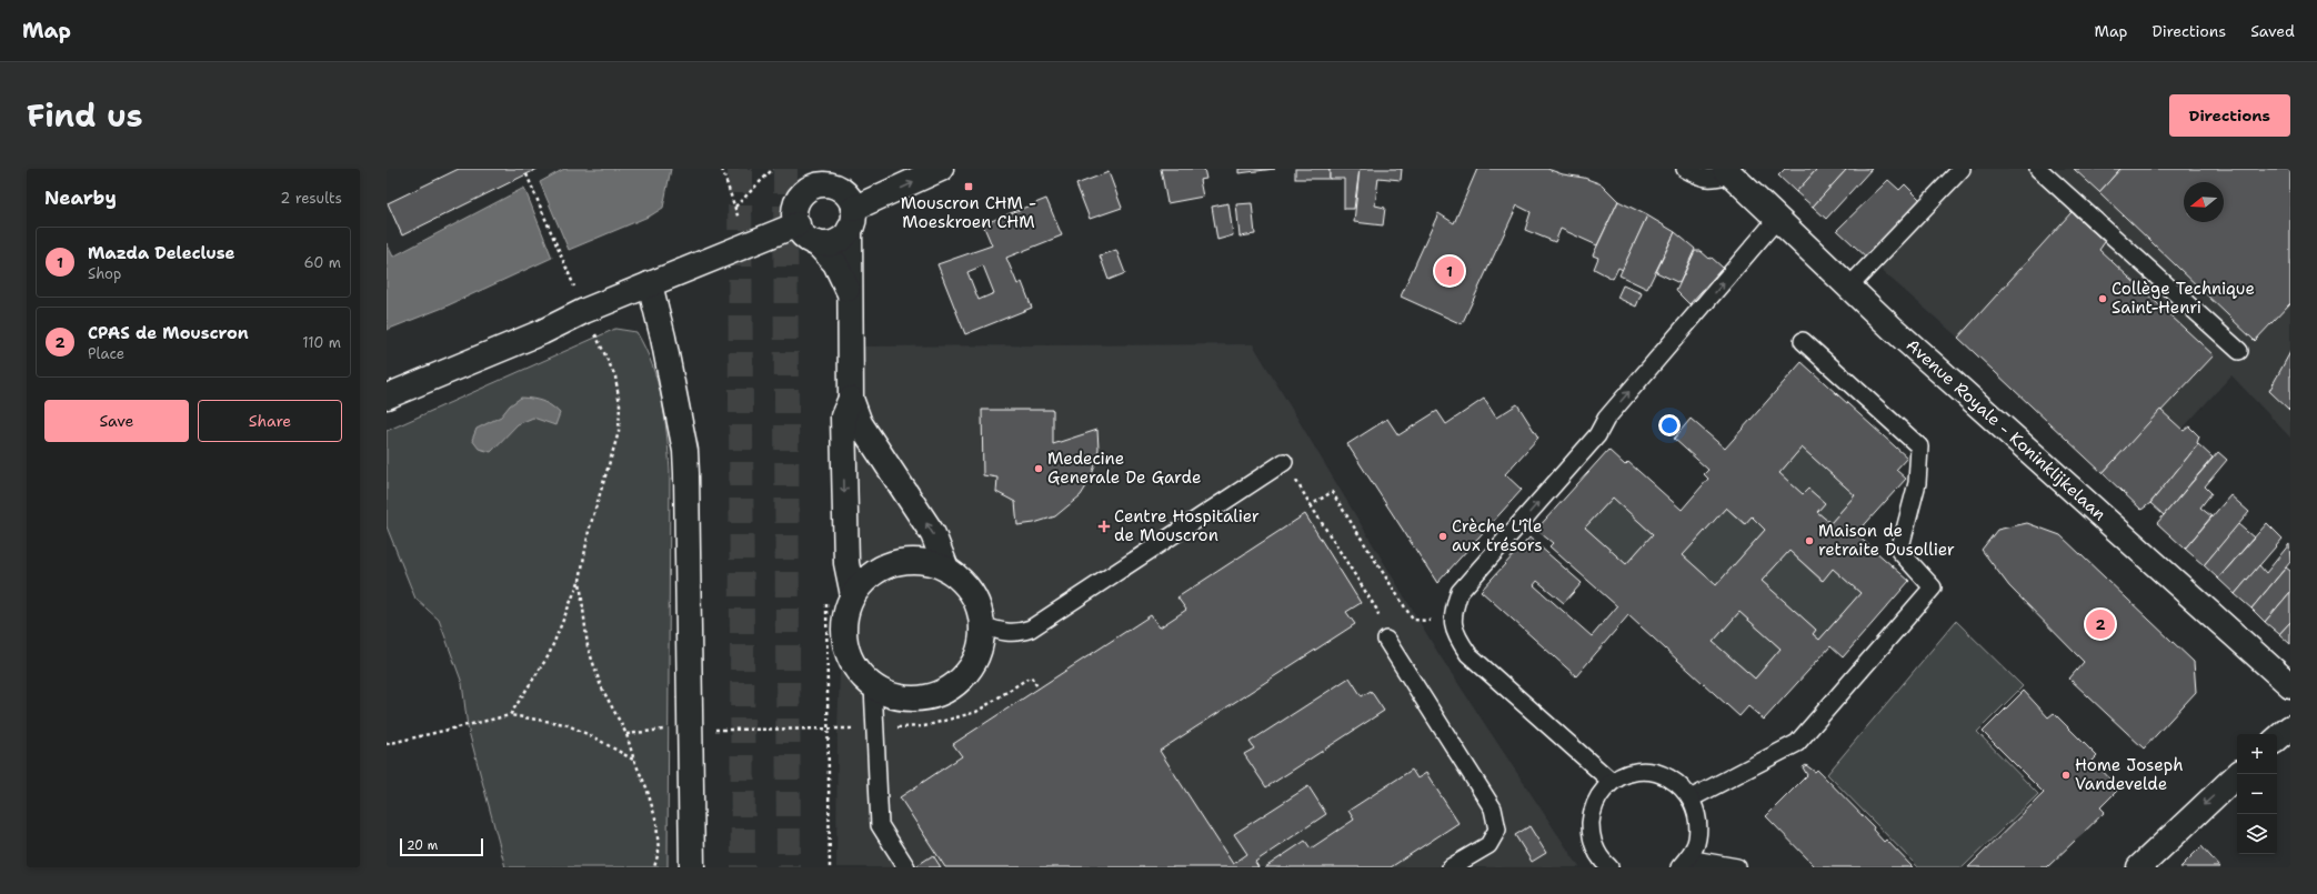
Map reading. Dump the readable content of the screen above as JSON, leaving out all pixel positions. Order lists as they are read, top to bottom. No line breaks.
{"streets":{"street":["Avenue Royale - Koninklijkelaan"]},"places":{"transit":["Mouscron CHM - Moeskroen CHM"],"other":["Collège Technique Saint-Henri","Medecine Generale De Garde","Crèche L'île aux trésors","Maison de retraite Dusollier","Home Joseph Vandevelde"],"health":["Centre Hospitalier de Mouscron"]},"scale_bar":"20 m","north":"left","page":{"header":"Map","nav":["Map","Directions","Saved"],"title":"Find us","buttons":["Directions",["Save","Share"]],"heading":["Nearby","2 results"],"list":[{"mark":"1","name":"Mazda Delecluse","note":"Shop","value":"60 m"},{"mark":"2","name":"CPAS de Mouscron","note":"Place","value":"110 m"}],"pins":["1","2"],"map_buttons":["+","−"],"scale":"20 m"}}
